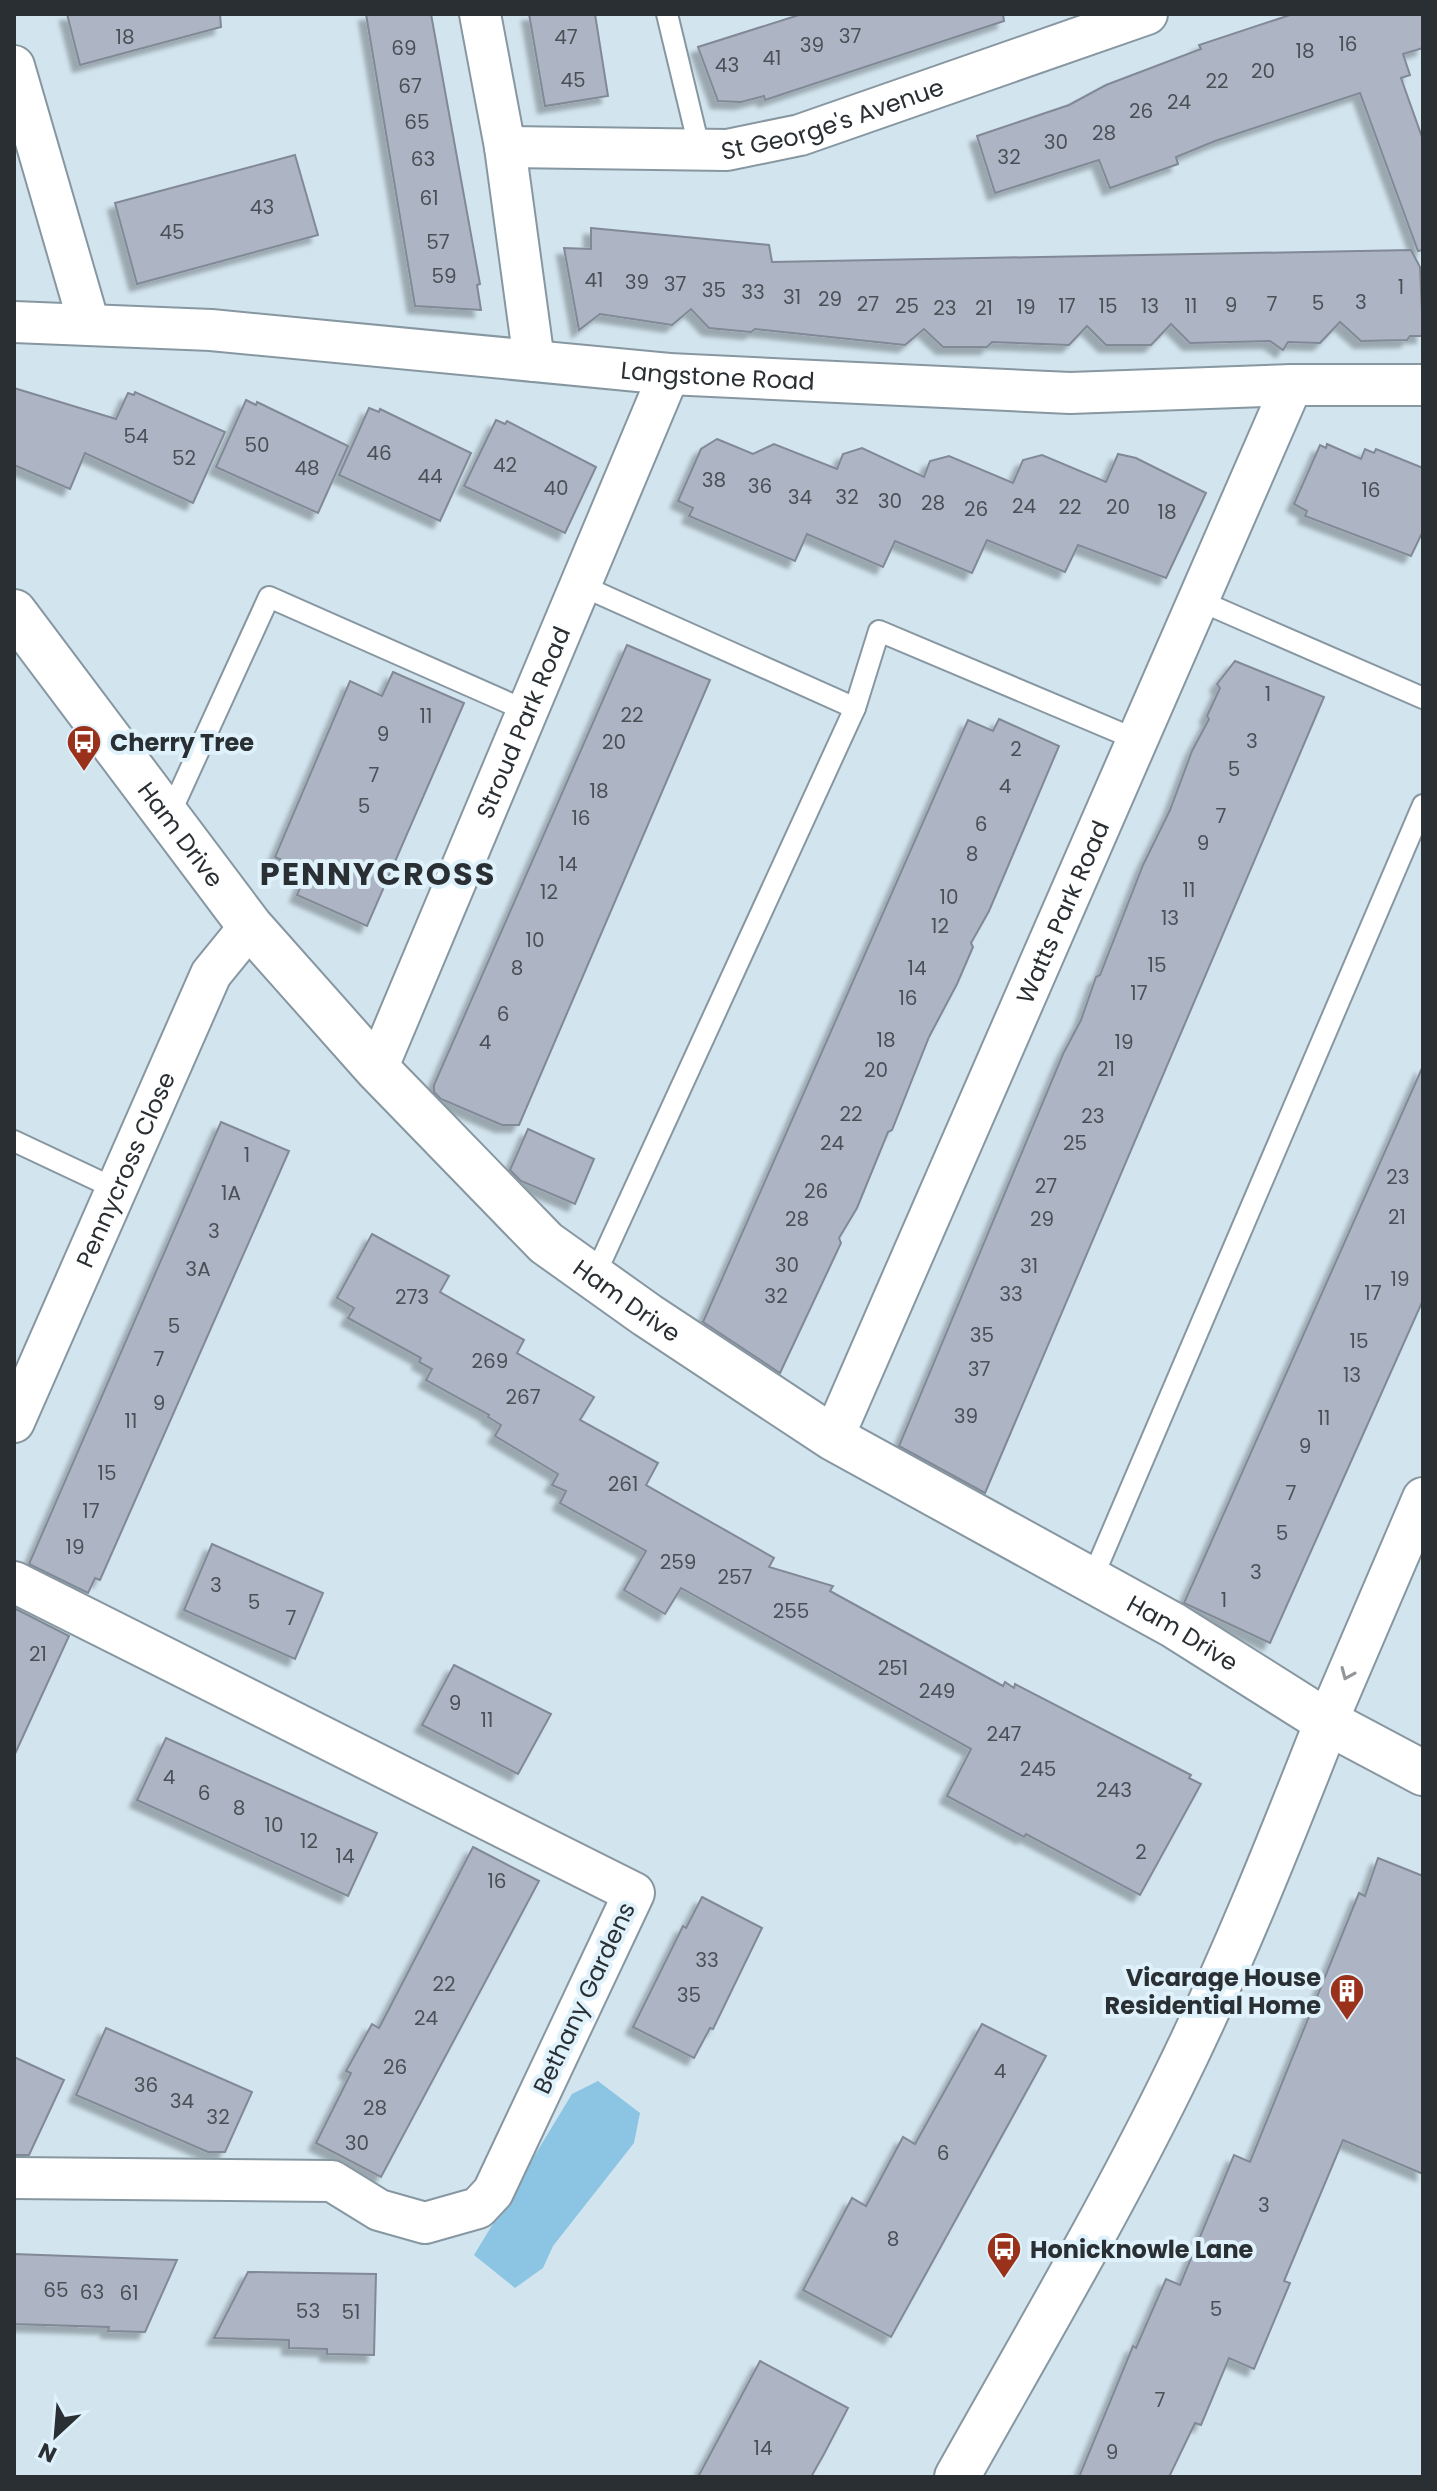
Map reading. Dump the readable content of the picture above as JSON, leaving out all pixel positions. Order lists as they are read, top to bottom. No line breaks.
{"streets":{"street":["St George's Avenue","Langstone Road","Stroud Park Road","Ham Drive","Watts Park Road","Pennycross Close","Bethany Gardens"]},"crossings":[["Langstone Road","Stroud Park Road"],["Langstone Road","Watts Park Road"],["Stroud Park Road","Ham Drive"],["Ham Drive","Watts Park Road"],["Ham Drive","Pennycross Close"]],"districts":["PENNYCROSS"],"places":{"bus stop":["Cherry Tree","Honicknowle Lane"],"building":["Vicarage House Residential Home"]},"house_numbers":["37","18","47","16","39","69","18","41","43","20","45","22","67","24","26","65","28","30","32","63","61","43","45","57","59","41","39","37","1","35","33","31","29","3","5","27","7","9","25","17","15","13","11","19","23","21","54","50","46","52","42","48","44","38","36","40","16","34","32","30","28","24","22","20","26","18","1","22","11","9","3","20","2","5","7","4","18","5","7","16","6","9","8","14","11","12","10","13","12","10","15","8","14","17","16","6","18","4","19","21","20","22","23","24","25","1","23","27","26","1A","21","28","29","3","30","31","3A","19","17","33","32","273","5","35","15","7","269","37","13","267","9","39","11","11","9","15","261","7","17","5","19","259","3","257","3","1","5","255","7","21","251","249","9","11","247","245","4","243","6","8","10","12","2","14","16","33","22","35","24","26","4","36","34","28","32","30","6","3","8","65","63","61","5","53","51","7","14","9"],"north":"bottom left"}
